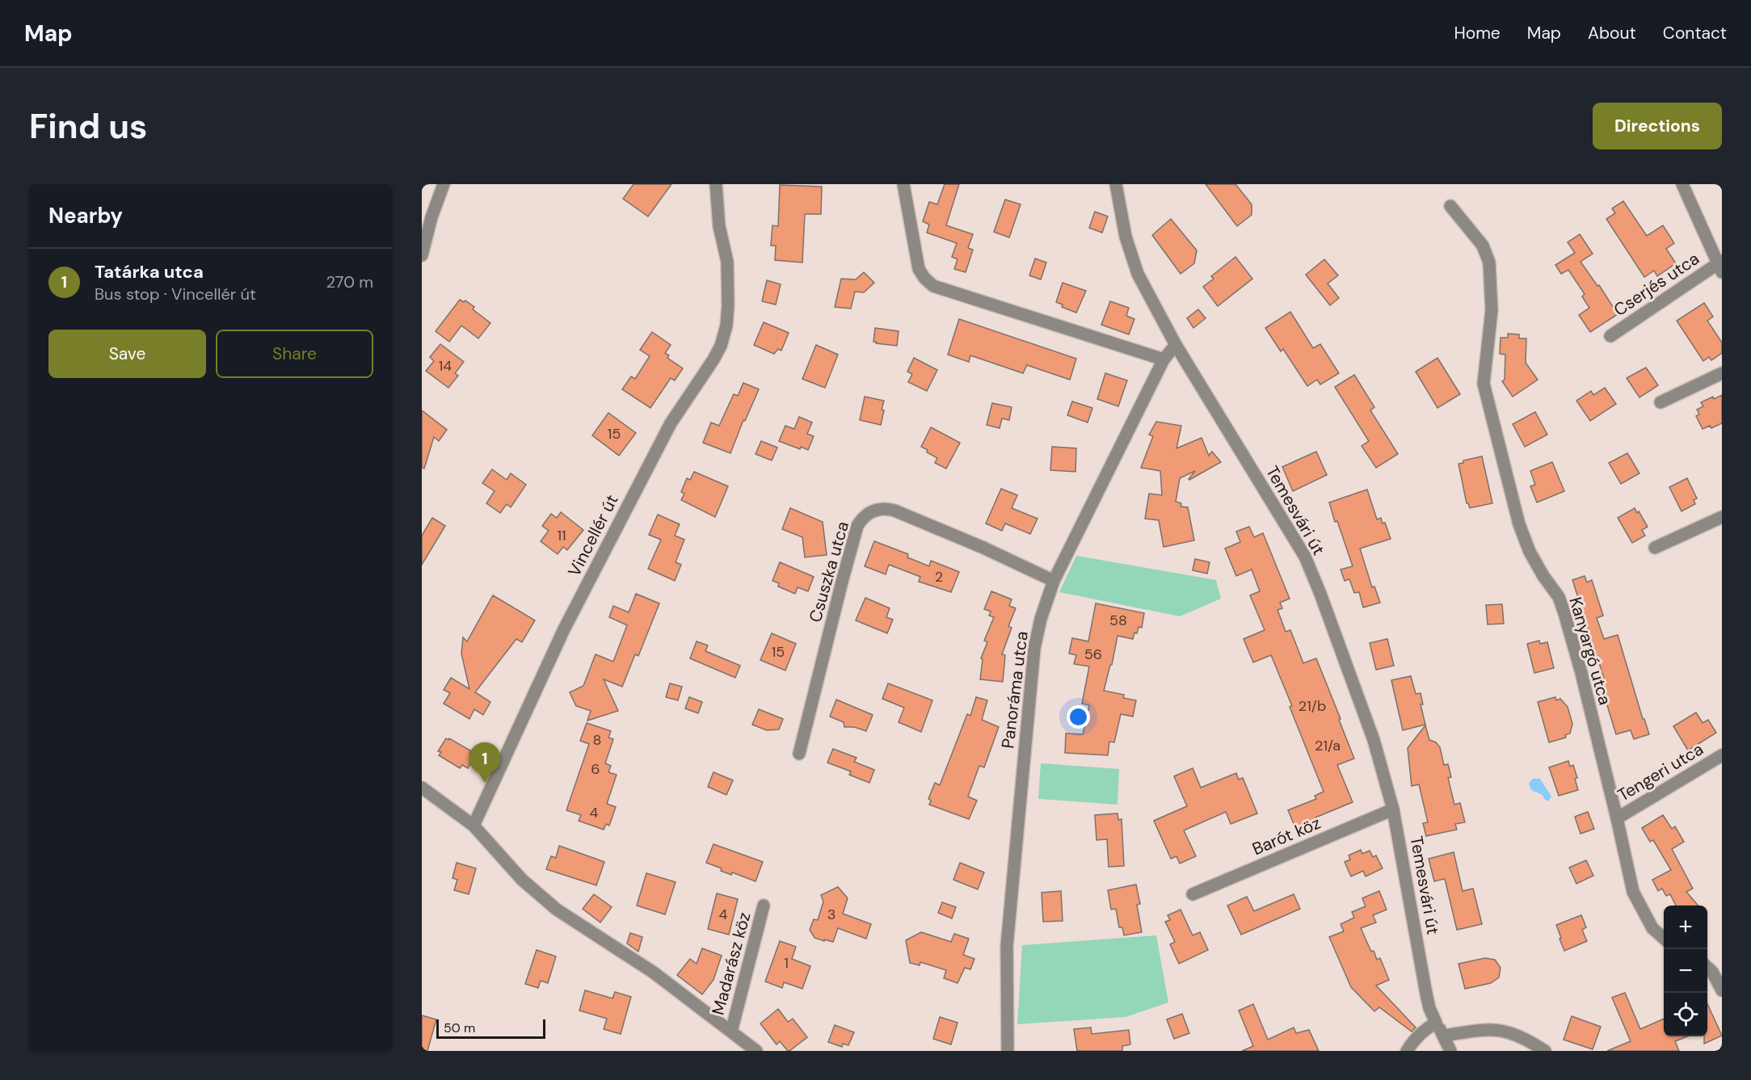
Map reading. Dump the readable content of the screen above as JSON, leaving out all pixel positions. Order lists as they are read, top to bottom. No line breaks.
{"streets":{"street":["Cserjés utca","Temesvári út","Vincellér út","Csuszka utca","Kanyargó utca","Panoráma utca","Tengeri utca","Barót köz","Madarász köz"]},"crossings":[["Temesvári út","Barót köz"],["Csuszka utca","Panoráma utca"],["Kanyargó utca","Tengeri utca"]],"house_numbers":["14","15","11","2","58","15","56","21/b","8","21/a","6","4","4","3","1"],"scale_bar":"50 m","page":{"header":"Map","nav":["Home","Map","About","Contact"],"buttons":["Directions",["Save","Share"]],"title":"Find us","heading":"Nearby","list":[{"mark":"1","name":"Tatárka utca","note":"Bus stop · Vincellér út","value":"270 m"}],"pins":"1","map_buttons":["+","−"],"scale":"50 m"}}
